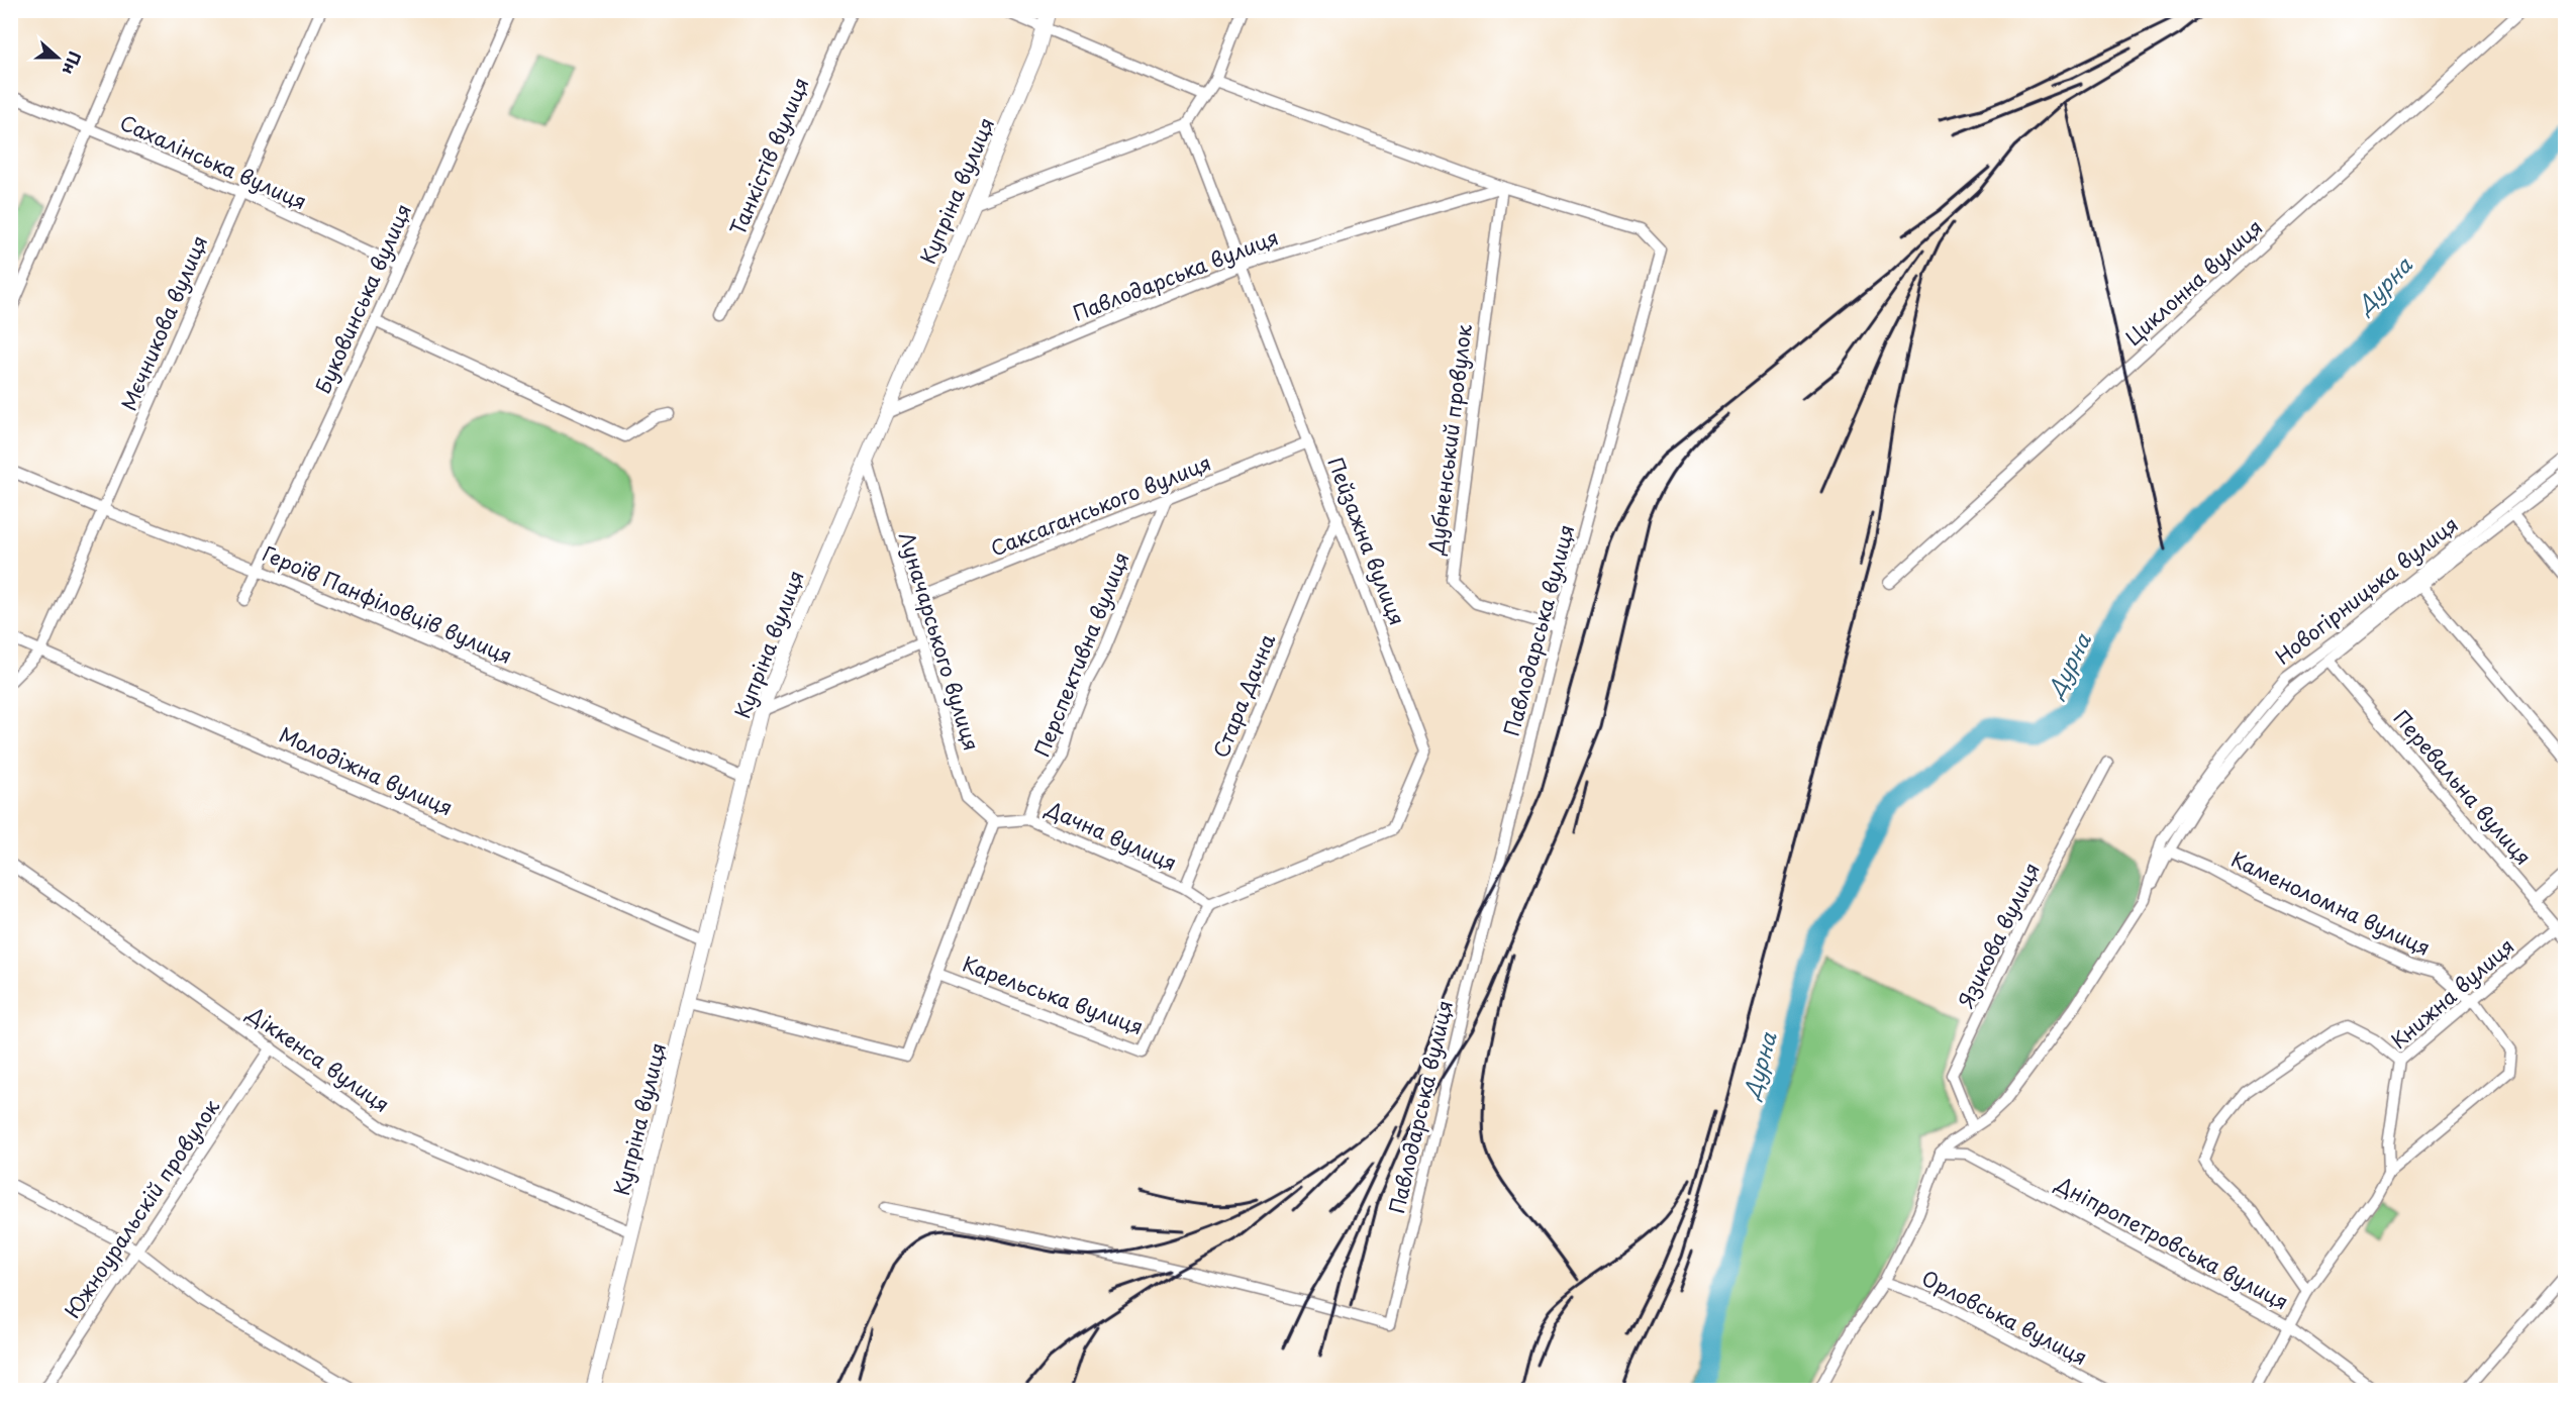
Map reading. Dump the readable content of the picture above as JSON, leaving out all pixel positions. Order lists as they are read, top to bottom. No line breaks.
{"streets":{"main road":["Купріна вулиця"],"street":["Танкістів вулиця","Сахалінська вулиця","Павлодарська вулиця","Циклонна вулиця","Буковинська вулиця","Мєчникова вулиця","Дубненський провулок","Саксаганського вулиця","Пейзажна вулиця","Новогірницька вулиця","Героїв Панфіловців вулиця","Луначарського вулиця","Перспективна вулиця","Стара Дачна","Молодіжна вулиця","Перевальна вулиця","Дачна вулиця","Каменоломна вулиця","Язикова вулиця","Книжна вулиця","Карельська вулиця","Діккенса вулиця","Южноуральскій провулок","Дніпропетровська вулиця","Орловська вулиця"]},"crossings":[["Сахалінська вулиця","Буковинська вулиця"],["Сахалінська вулиця","Мєчникова вулиця"],["Купріна вулиця","Павлодарська вулиця"],["Купріна вулиця","Героїв Панфіловців вулиця"],["Купріна вулиця","Луначарського вулиця"],["Купріна вулиця","Молодіжна вулиця"],["Купріна вулиця","Діккенса вулиця"],["Павлодарська вулиця","Дубненський провулок"],["Павлодарська вулиця","Пейзажна вулиця"],["Буковинська вулиця","Героїв Панфіловців вулиця"],["Мєчникова вулиця","Героїв Панфіловців вулиця"],["Мєчникова вулиця","Молодіжна вулиця"],["Саксаганського вулиця","Пейзажна вулиця"],["Саксаганського вулиця","Луначарського вулиця"],["Саксаганського вулиця","Перспективна вулиця"],["Пейзажна вулиця","Стара Дачна"],["Пейзажна вулиця","Дачна вулиця"],["Пейзажна вулиця","Карельська вулиця"],["Новогірницька вулиця","Перевальна вулиця"],["Новогірницька вулиця","Каменоломна вулиця"],["Новогірницька вулиця","Язикова вулиця"],["Новогірницька вулиця","Дніпропетровська вулиця"],["Луначарського вулиця","Дачна вулиця"],["Перспективна вулиця","Дачна вулиця"],["Стара Дачна","Дачна вулиця"],["Перевальна вулиця","Книжна вулиця"],["Дачна вулиця","Карельська вулиця"],["Каменоломна вулиця","Книжна вулиця"],["Каменоломна вулиця","Дніпропетровська вулиця"],["Книжна вулиця","Дніпропетровська вулиця"],["Діккенса вулиця","Южноуральскій провулок"]],"water":["Дурна"],"north":"right"}
